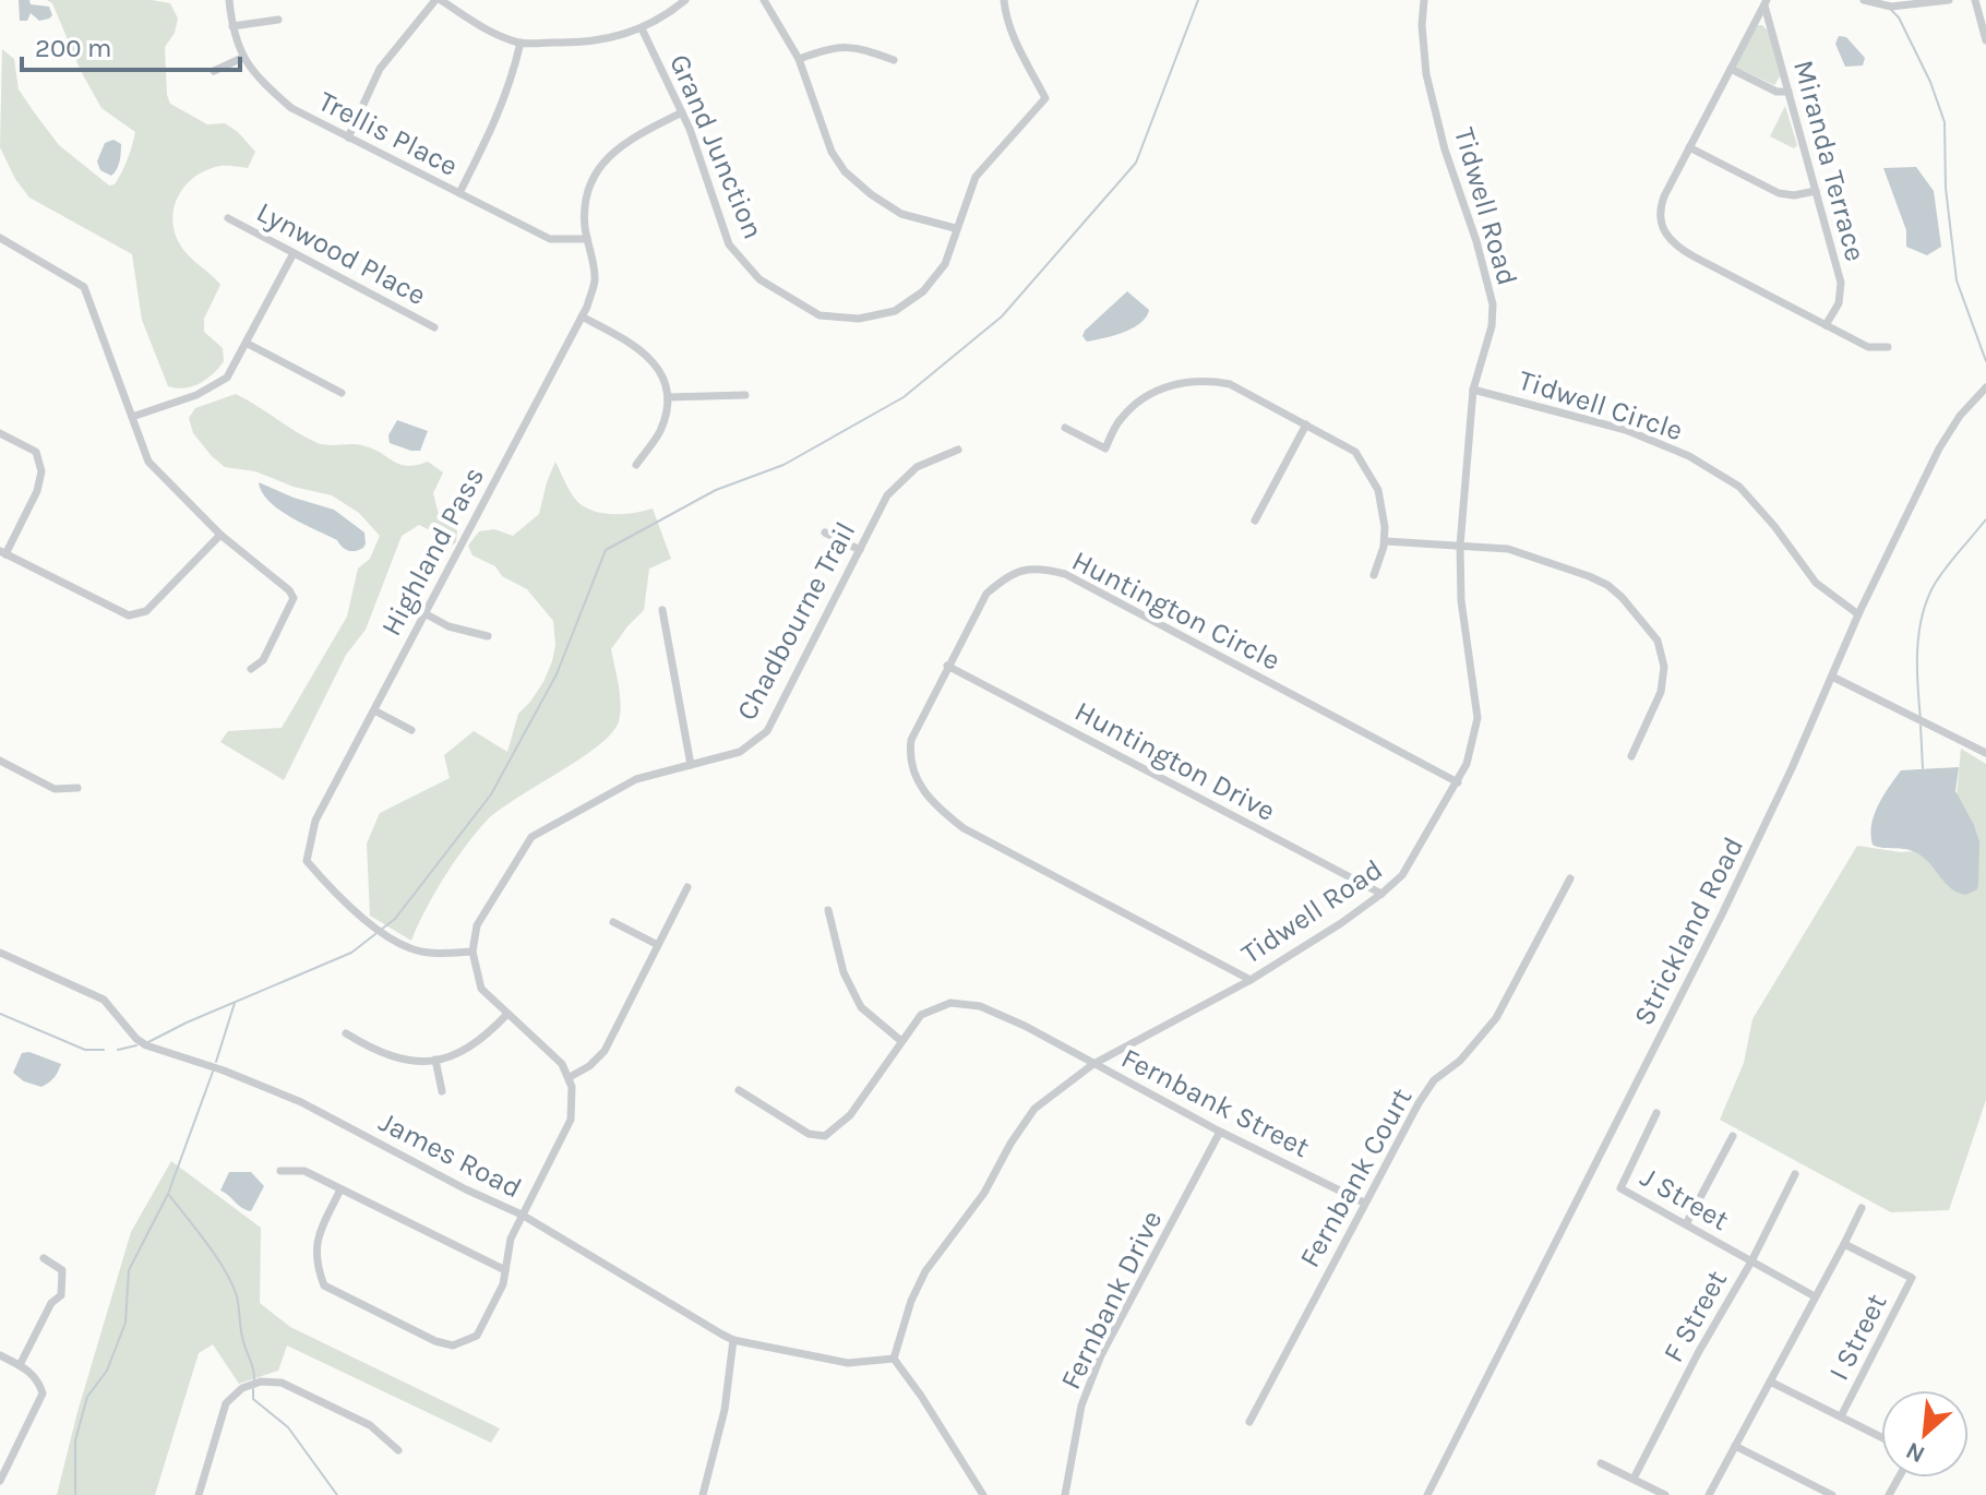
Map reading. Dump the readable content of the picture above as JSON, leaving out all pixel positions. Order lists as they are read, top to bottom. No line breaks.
{"streets":{"street":["Trellis Place","Grand Junction","Miranda Terrace","Tidwell Road","Lynwood Place","Tidwell Circle","Highland Pass","Huntington Circle","Chadbourne Trail","Huntington Drive","Strickland Road","Fernbank Street","James Road","Fernbank Court","J Street","Fernbank Drive","F Street","I Street"]},"crossings":[["Trellis Place","Highland Pass"],["Grand Junction","Highland Pass"],["Tidwell Road","Tidwell Circle"],["Tidwell Road","Huntington Circle"],["Tidwell Road","Huntington Drive"],["Tidwell Road","Fernbank Street"],["Tidwell Road","James Road"],["Tidwell Circle","Strickland Road"],["Highland Pass","Chadbourne Trail"],["Huntington Circle","Huntington Drive"],["Fernbank Street","Fernbank Court"],["Fernbank Street","Fernbank Drive"],["J Street","F Street"],["J Street","I Street"],["F Street","I Street"]],"scale_bar":"200 m","north":"bottom left"}
